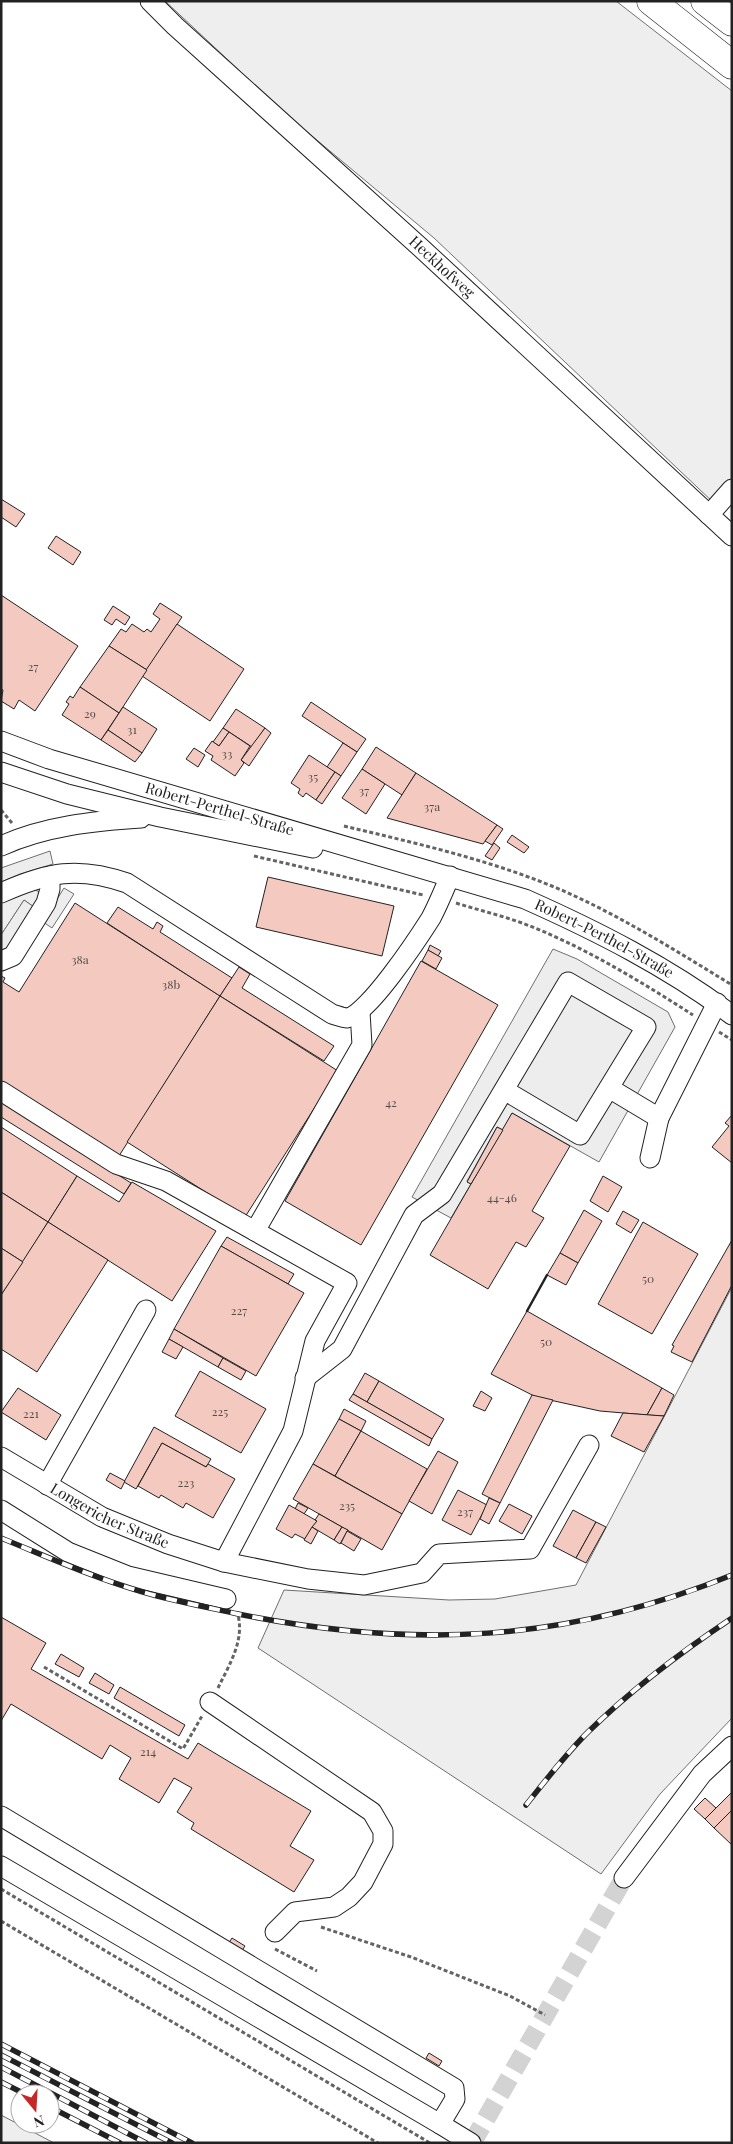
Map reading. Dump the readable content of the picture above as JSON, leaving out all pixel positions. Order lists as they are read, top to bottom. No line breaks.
{"streets":{"street":["Heckhofweg","Robert-Perthel-Straße","Longericher Straße"]},"house_numbers":["27","29","31","33","35","37","37a","38a","38b","42","44-46","50","227","50","225","221","223","235","237","214"],"north":"bottom"}
